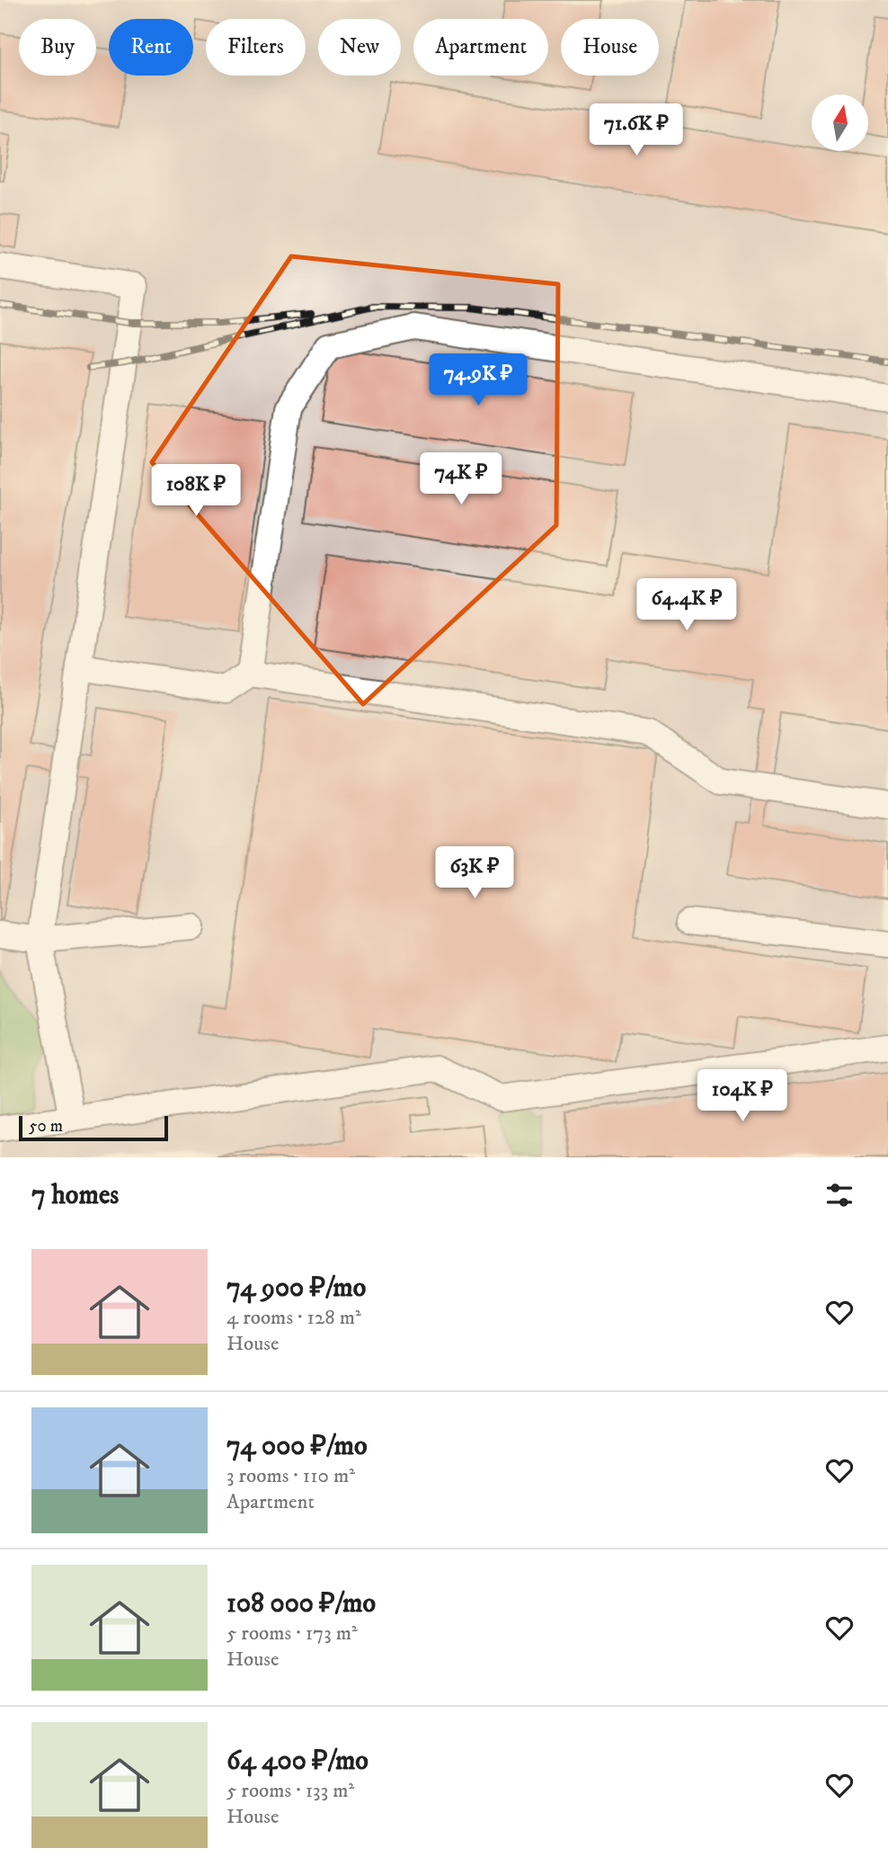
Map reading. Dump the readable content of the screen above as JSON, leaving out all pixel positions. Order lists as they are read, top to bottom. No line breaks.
{"scale_bar":"50 m","north":"top","page":{"chip":["Buy","Rent","Filters","New","Apartment","House"],"price":["71.6K ₽","74.9K ₽","74K ₽","108K ₽","64.4K ₽","63K ₽","104K ₽"],"scale":"50 m","heading":"7 homes","list":[{"name":"74 900 ₽/mo","note":"4 rooms · 128 m² · House"},{"name":"74 000 ₽/mo","note":"3 rooms · 110 m² · Apartment"},{"name":"108 000 ₽/mo","note":"5 rooms · 173 m² · House"},{"name":"64 400 ₽/mo","note":"5 rooms · 133 m² · House"}]}}
